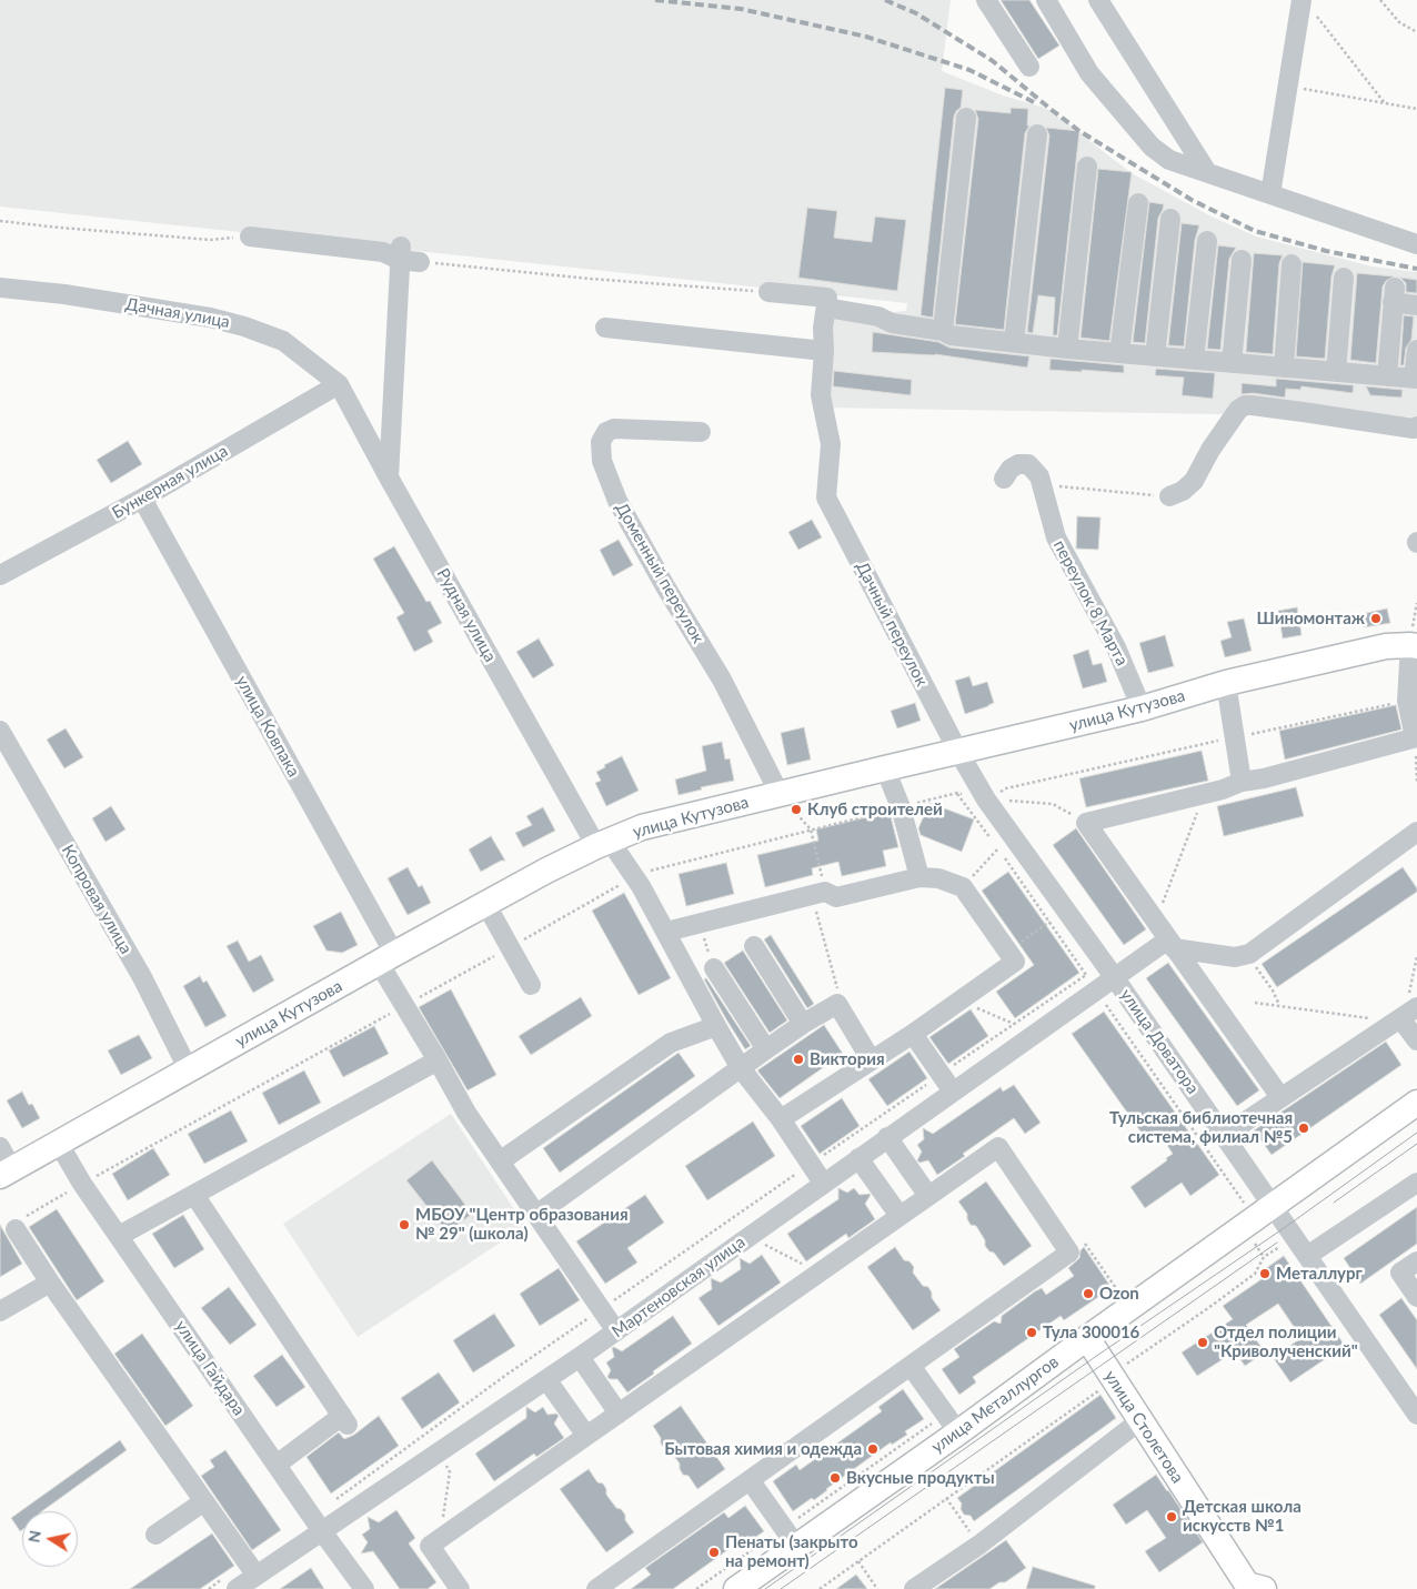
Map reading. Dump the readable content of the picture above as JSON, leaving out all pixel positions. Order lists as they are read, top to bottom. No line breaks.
{"streets":{"main road":["улица Кутузова","улица Металлургов","улица Столетова"],"street":["Дачная улица","Бункерная улица","Доменный переулок","переулок 8 Марта","Рудная улица","Дачный переулок","улица Ковпака","Копровая улица","улица Доватора","Мартеновская улица","улица Гайдара"]},"crossings":[["Дачная улица","Бункерная улица"],["Дачная улица","Рудная улица"],["Бункерная улица","Рудная улица"],["Бункерная улица","улица Ковпака"],["Доменный переулок","улица Кутузова"],["переулок 8 Марта","улица Кутузова"],["Рудная улица","улица Кутузова"],["Рудная улица","Мартеновская улица"],["Дачный переулок","улица Кутузова"],["Дачный переулок","улица Доватора"],["улица Кутузова","улица Ковпака"],["улица Кутузова","Копровая улица"],["улица Кутузова","улица Доватора"],["улица Кутузова","улица Гайдара"],["улица Ковпака","Мартеновская улица"],["улица Доватора","Мартеновская улица"],["улица Доватора","улица Металлургов"],["Мартеновская улица","улица Гайдара"],["улица Металлургов","улица Столетова"]],"places":["Шиномонтаж","Клуб строителей","Виктория","Тульская библиотечная система, филиал №5","МБОУ \"Центр образования № 29\" (школа)","Металлург","Ozon","Тула 300016","Отдел полиции \"Криволученский\"","Бытовая химия и одежда","Вкусные продукты","Детская школа искусств №1","Пенаты (закрыто на ремонт)"],"north":"left"}
